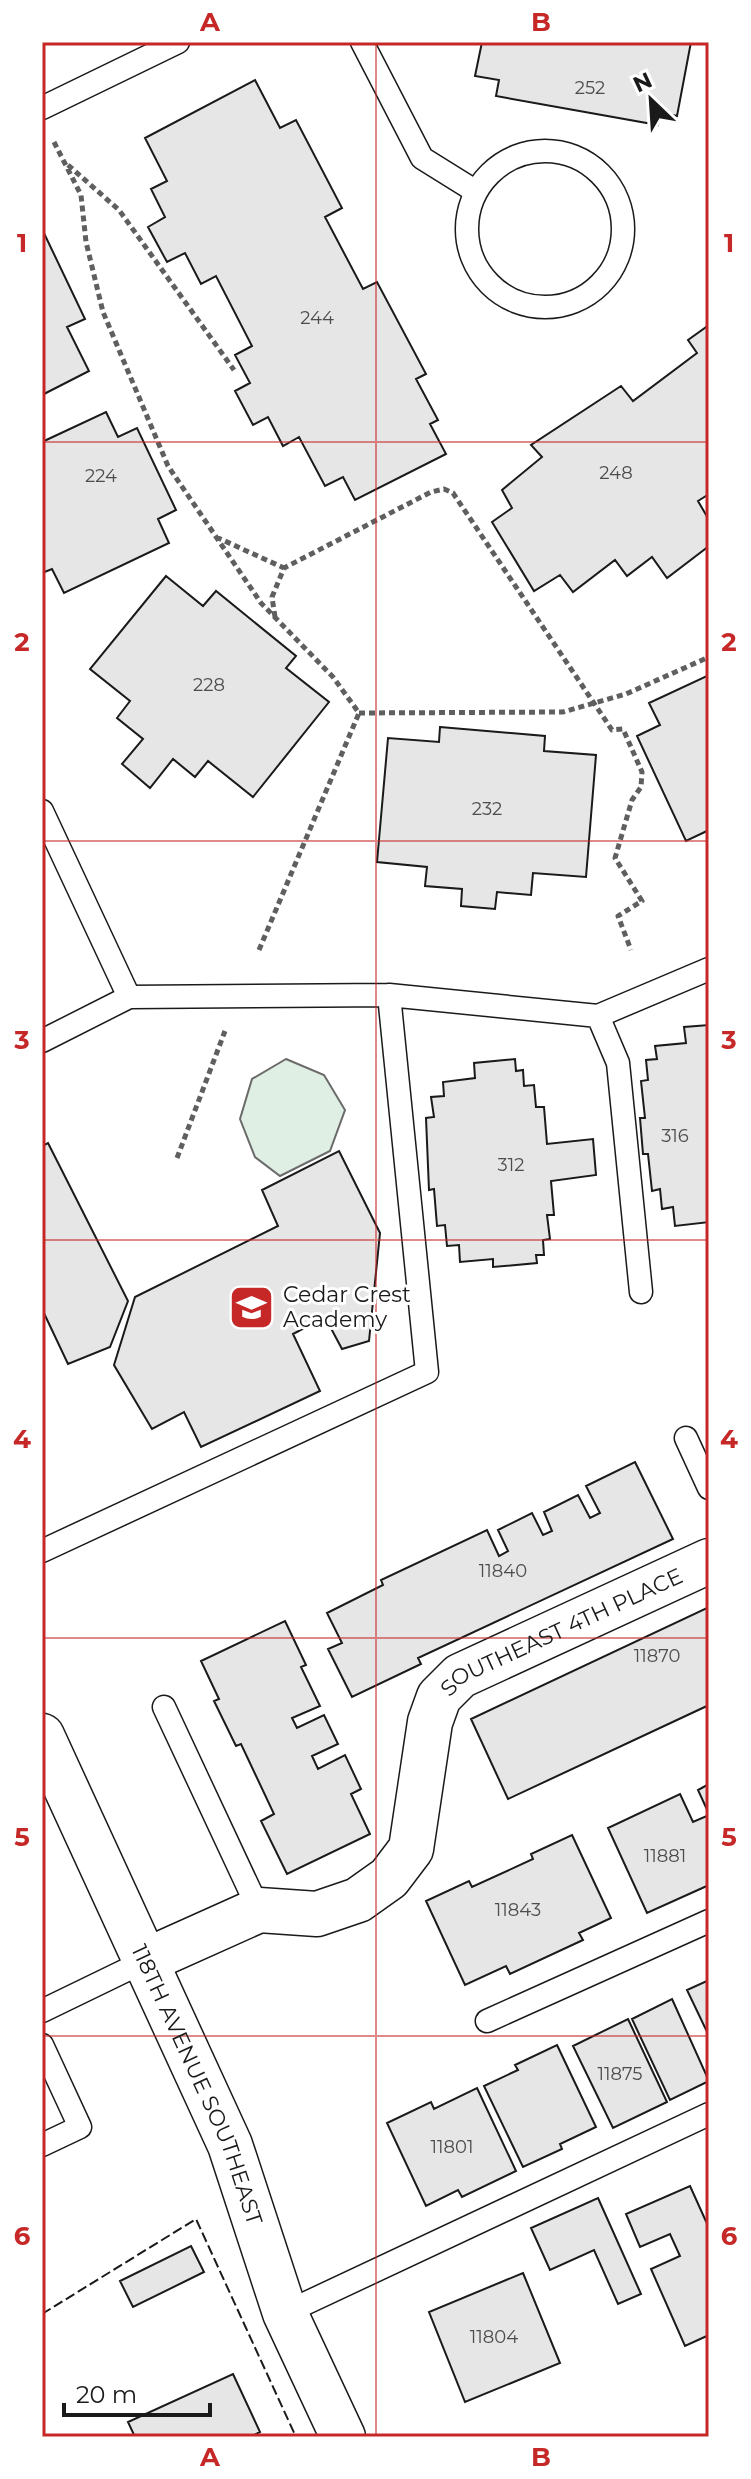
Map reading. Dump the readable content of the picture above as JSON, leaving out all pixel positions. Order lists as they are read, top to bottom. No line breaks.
{"streets":{"street":["SOUTHEAST 4TH PLACE","118TH AVENUE SOUTHEAST"]},"crossings":[["SOUTHEAST 4TH PLACE","118TH AVENUE SOUTHEAST"]],"places":{"school or university":["Cedar Crest Academy"]},"house_numbers":["252","244","248","224","228","232","316","312","11840","11870","11881","11843","11875","11801","11804"],"scale_bar":"20 m","north":"top left","grid":{"columns":["A","B"],"rows":["1","2","3","4","5","6"]}}
